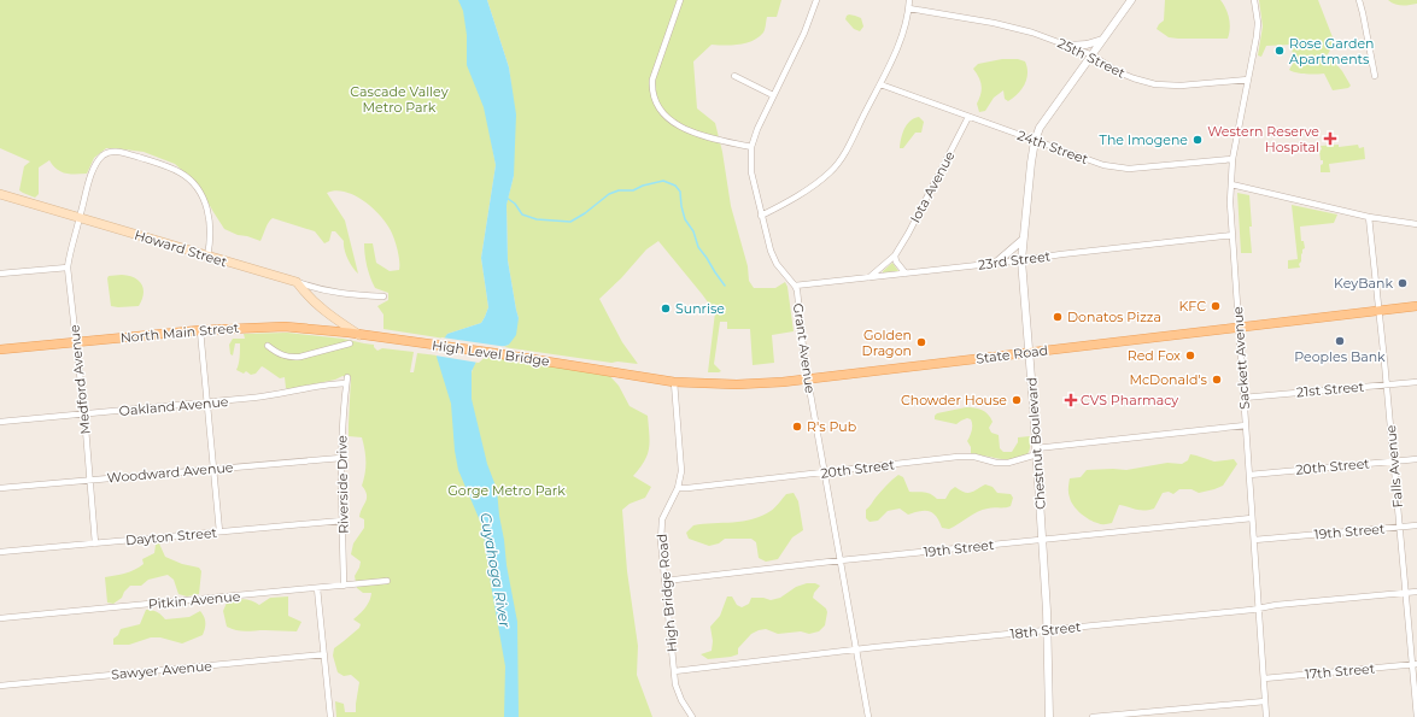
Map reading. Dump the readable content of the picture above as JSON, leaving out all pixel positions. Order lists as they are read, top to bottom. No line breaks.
{"streets":{"main road":["Howard Street","North Main Street","High Level Bridge","State Road"],"street":["25th Street","24th Street","Iota Avenue","23rd Street","Grant Avenue","Sackett Avenue","Medford Avenue","21st Street","Oakland Avenue","Chestnut Boulevard","20th Street","Falls Avenue","Woodward Avenue","Riverside Drive","19th Street","Dayton Street","High Bridge Road","Pitkin Avenue","18th Street","Sawyer Avenue","17th Street"]},"crossings":[["25th Street","Sackett Avenue"],["25th Street","Chestnut Boulevard"],["24th Street","Iota Avenue"],["24th Street","Sackett Avenue"],["24th Street","Chestnut Boulevard"],["Iota Avenue","23rd Street"],["Howard Street","Medford Avenue"],["23rd Street","Grant Avenue"],["23rd Street","Sackett Avenue"],["23rd Street","Chestnut Boulevard"],["North Main Street","High Level Bridge"],["North Main Street","Medford Avenue"],["Grant Avenue","State Road"],["Grant Avenue","20th Street"],["Grant Avenue","19th Street"],["Grant Avenue","18th Street"],["High Level Bridge","State Road"],["State Road","Sackett Avenue"],["State Road","Chestnut Boulevard"],["State Road","Falls Avenue"],["State Road","High Bridge Road"],["Sackett Avenue","21st Street"],["Sackett Avenue","20th Street"],["Sackett Avenue","19th Street"],["Sackett Avenue","18th Street"],["Sackett Avenue","17th Street"],["Medford Avenue","Oakland Avenue"],["Medford Avenue","Woodward Avenue"],["Medford Avenue","Dayton Street"],["21st Street","Falls Avenue"],["Oakland Avenue","Riverside Drive"],["Chestnut Boulevard","20th Street"],["Chestnut Boulevard","19th Street"],["Chestnut Boulevard","18th Street"],["20th Street","Falls Avenue"],["20th Street","High Bridge Road"],["Falls Avenue","19th Street"],["Falls Avenue","18th Street"],["Falls Avenue","17th Street"],["Woodward Avenue","Riverside Drive"],["Riverside Drive","Dayton Street"],["Riverside Drive","Pitkin Avenue"],["19th Street","High Bridge Road"],["High Bridge Road","18th Street"]],"water":["Cuyahoga River"],"parks":["Cascade Valley Metro Park","Gorge Metro Park"],"places":{"other":["Rose Garden Apartments","The Imogene","KeyBank","KFC","Sunrise","Donatos Pizza","Peoples Bank","Golden Dragon","Red Fox","McDonald's","Chowder House","R's Pub"],"health":["Western Reserve Hospital","CVS Pharmacy"]}}
